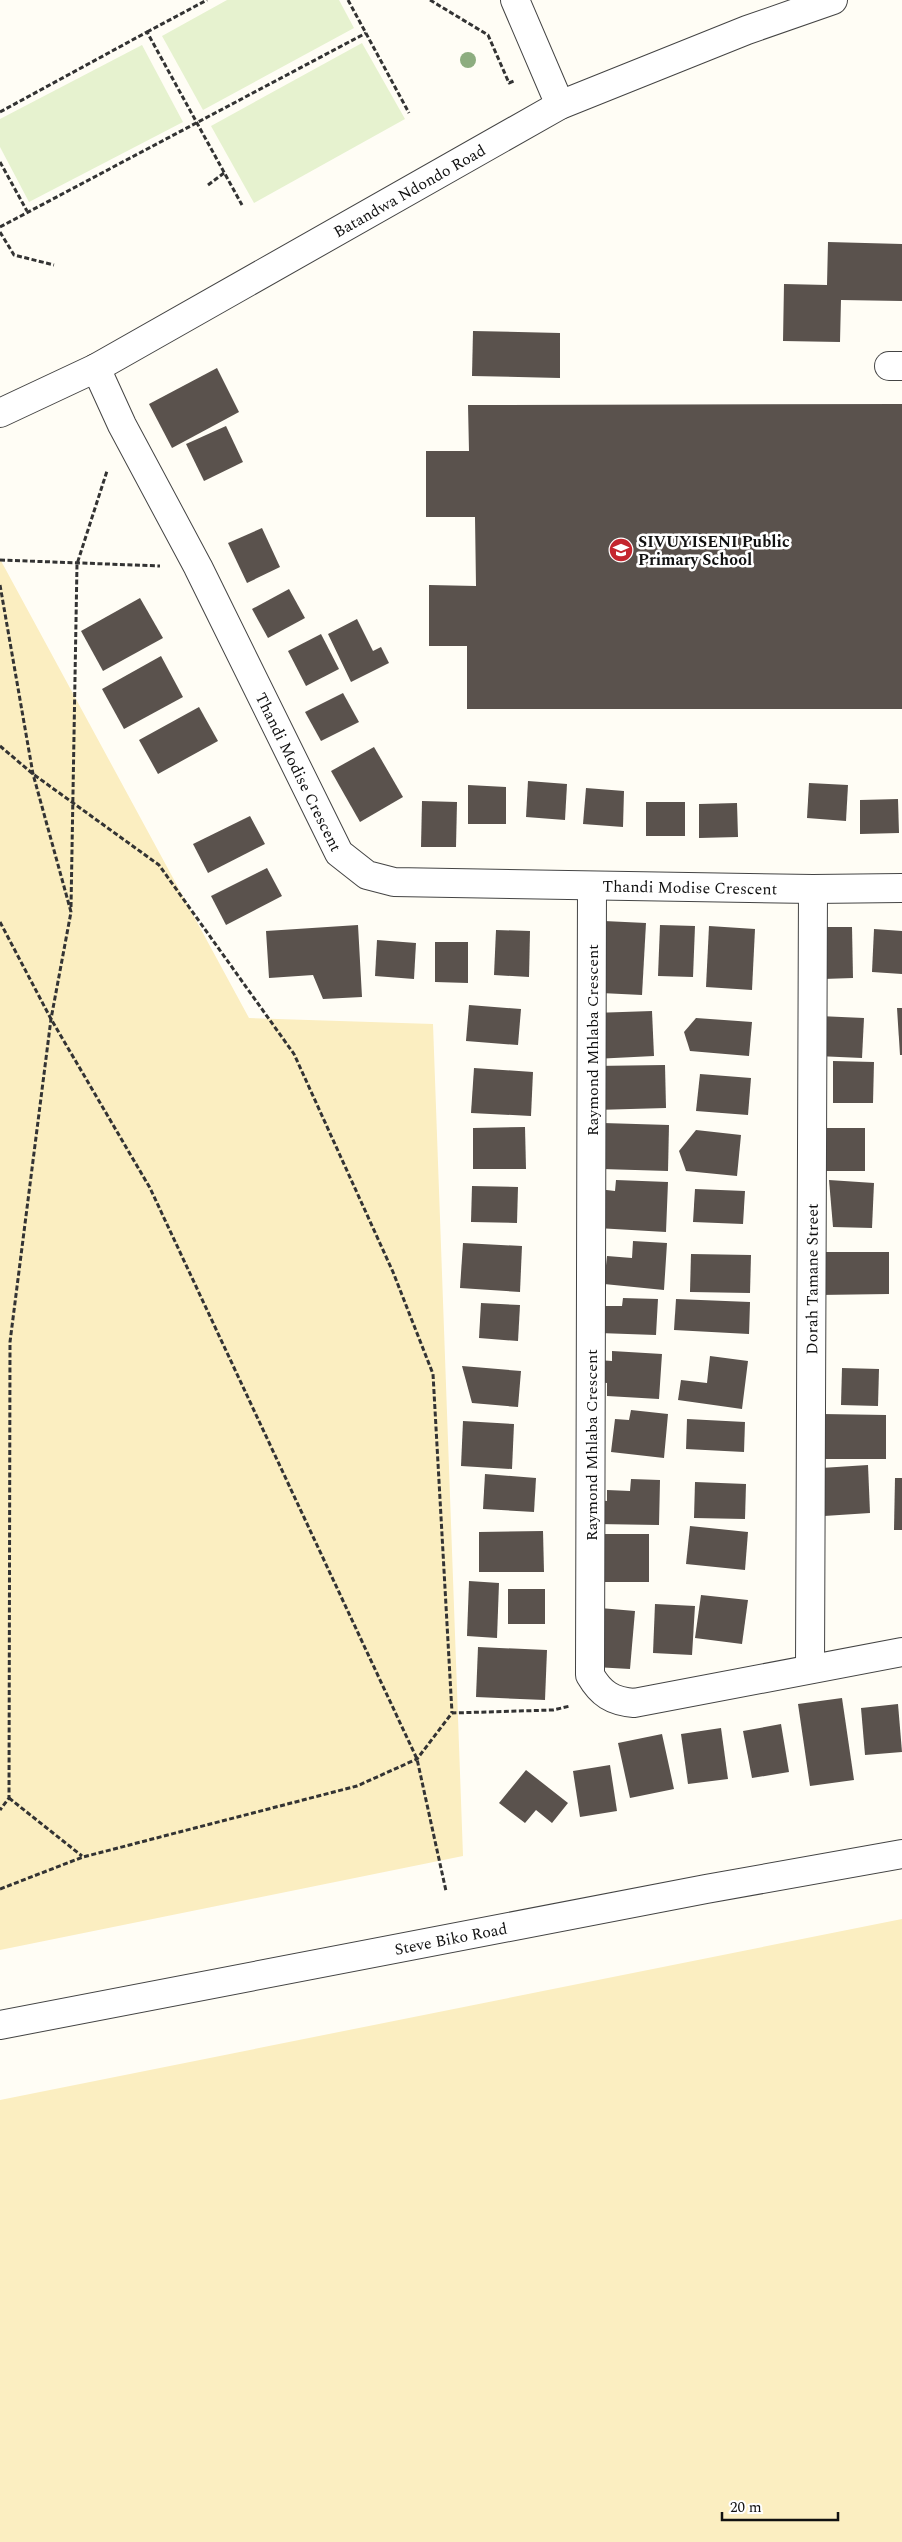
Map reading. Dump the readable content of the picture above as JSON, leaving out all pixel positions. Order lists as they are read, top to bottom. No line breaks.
{"streets":{"street":["Batandwa Ndondo Road","Thandi Modise Crescent","Raymond Mhlaba Crescent","Dorah Tamane Street","Steve Biko Road"]},"crossings":[["Batandwa Ndondo Road","Thandi Modise Crescent"],["Thandi Modise Crescent","Raymond Mhlaba Crescent"],["Thandi Modise Crescent","Dorah Tamane Street"]],"places":{"school or university":["SIVUYISENI Public Primary School"]},"scale_bar":"20 m"}
